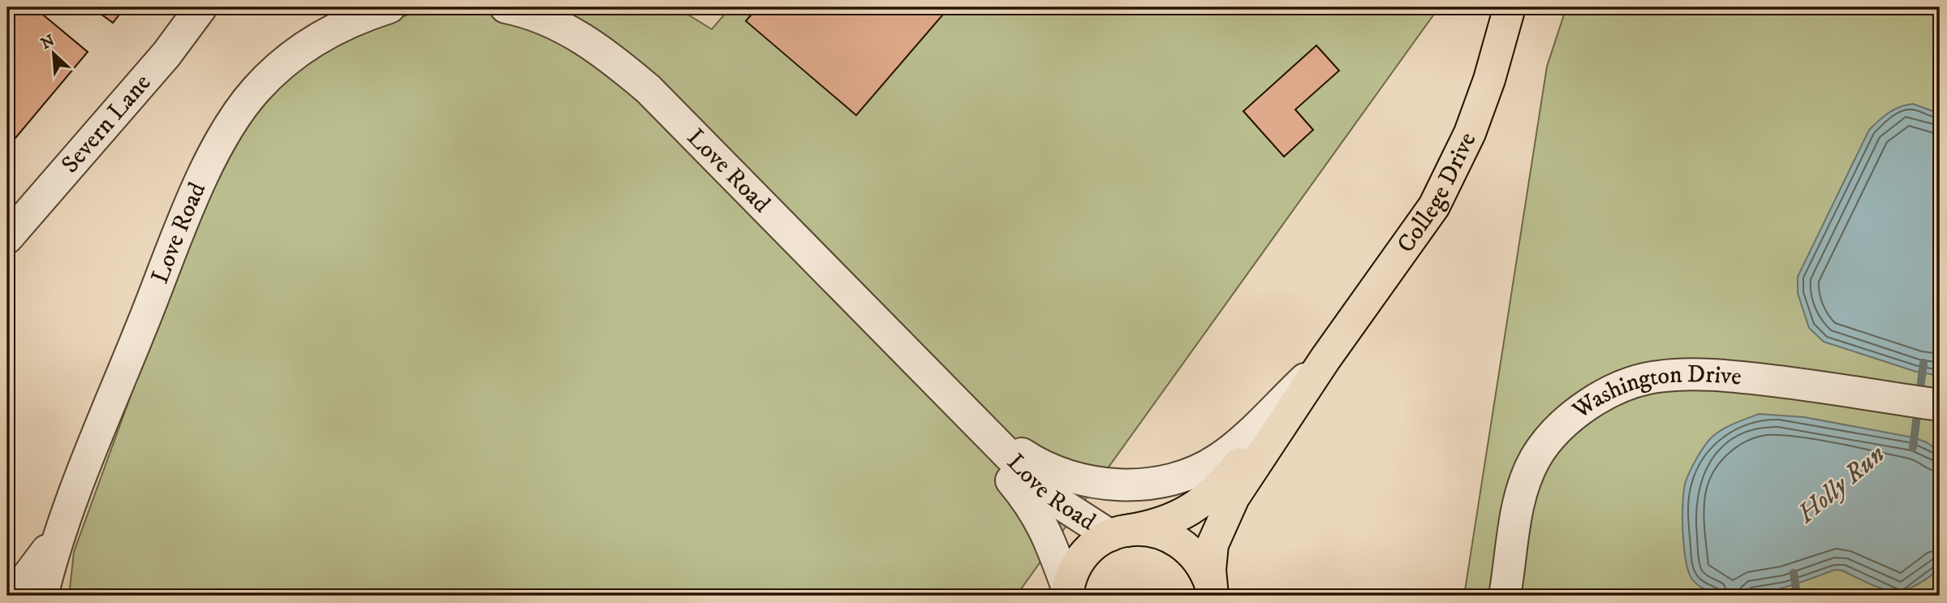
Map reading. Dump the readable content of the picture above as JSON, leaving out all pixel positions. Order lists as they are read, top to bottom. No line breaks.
{"streets":{"main road":["College Drive"],"street":["Severn Lane","Love Road","Washington Drive"]},"crossings":[["Love Road","College Drive"]],"water":["Holly Run"],"north":"top left"}
